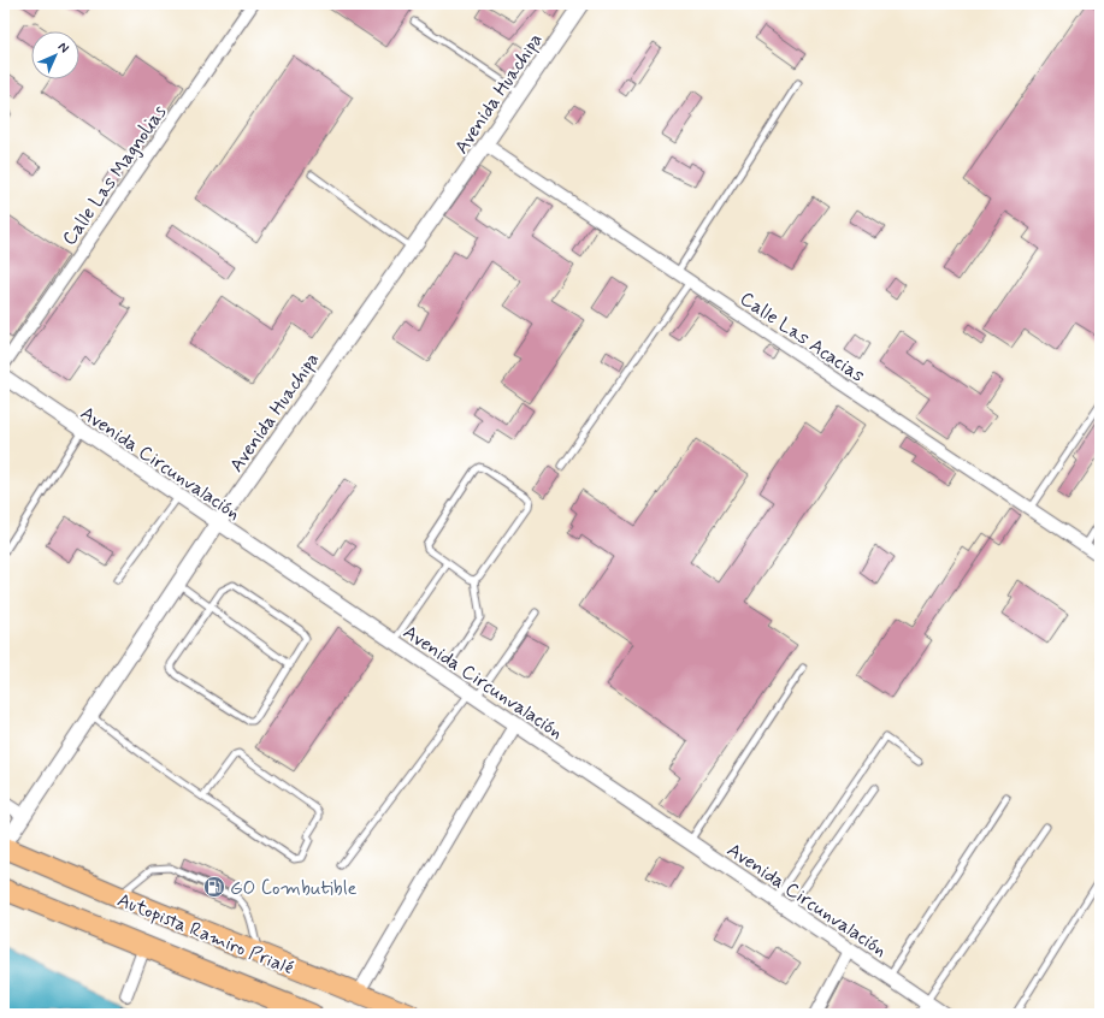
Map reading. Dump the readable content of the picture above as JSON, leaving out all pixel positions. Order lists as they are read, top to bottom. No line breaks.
{"streets":{"highway":["Autopista Ramiro Prialé"],"street":["Avenida Huachipa","Calle Las Magnolias","Calle Las Acacias","Avenida Circunvalación"]},"crossings":[["Avenida Huachipa","Calle Las Acacias"],["Avenida Huachipa","Avenida Circunvalación"],["Avenida Huachipa","Autopista Ramiro Prialé"]],"places":{"fuel station":["GO Combutible"]},"north":"top right"}
